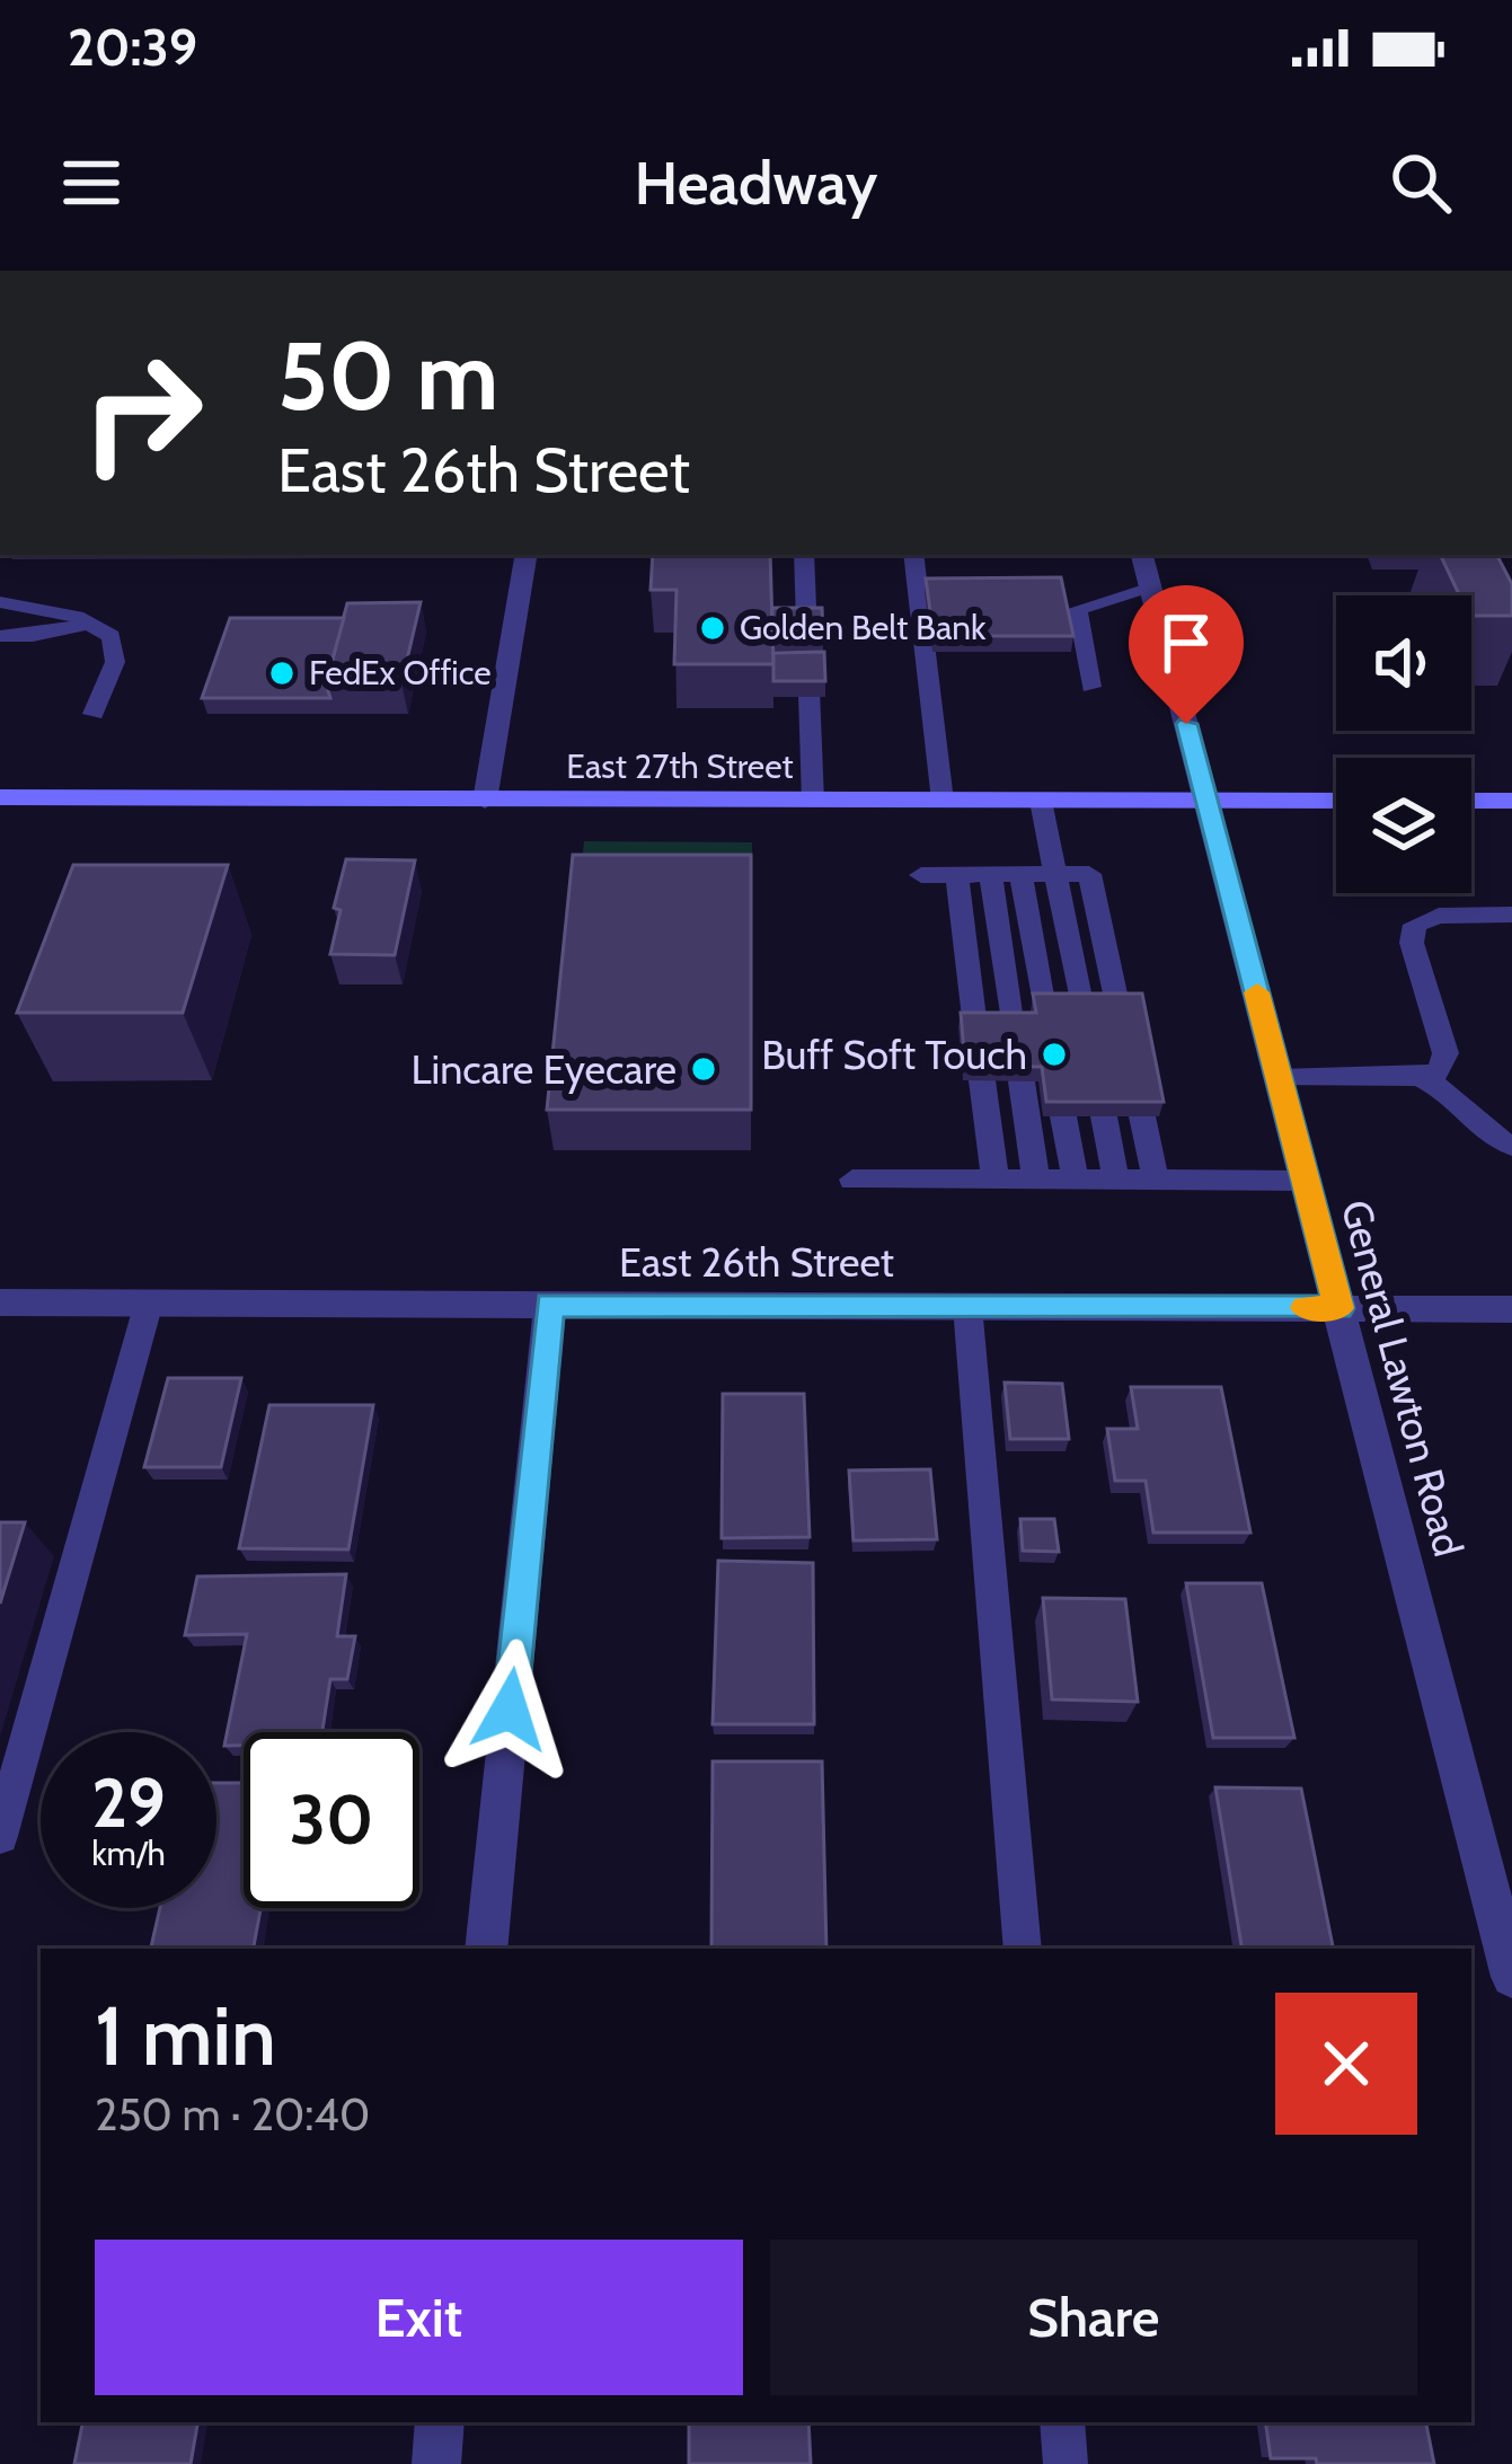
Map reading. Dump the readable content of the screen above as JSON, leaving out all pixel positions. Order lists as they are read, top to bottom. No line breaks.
{"streets":{"main road":["East 27th Street"],"street":["East 26th Street","General Lawton Road"]},"crossings":[["East 27th Street","General Lawton Road"],["East 26th Street","General Lawton Road"]],"places":["Golden Belt Bank","FedEx Office","Buff Soft Touch","Lincare Eyecare"],"page":{"status":"20:39","header":"Headway","turn":["50 m","East 26th Street"],"speed":"29 km/h","limit":"30","heading":["1 min","250 m · 20:40"],"buttons":["Exit","Share"]}}
